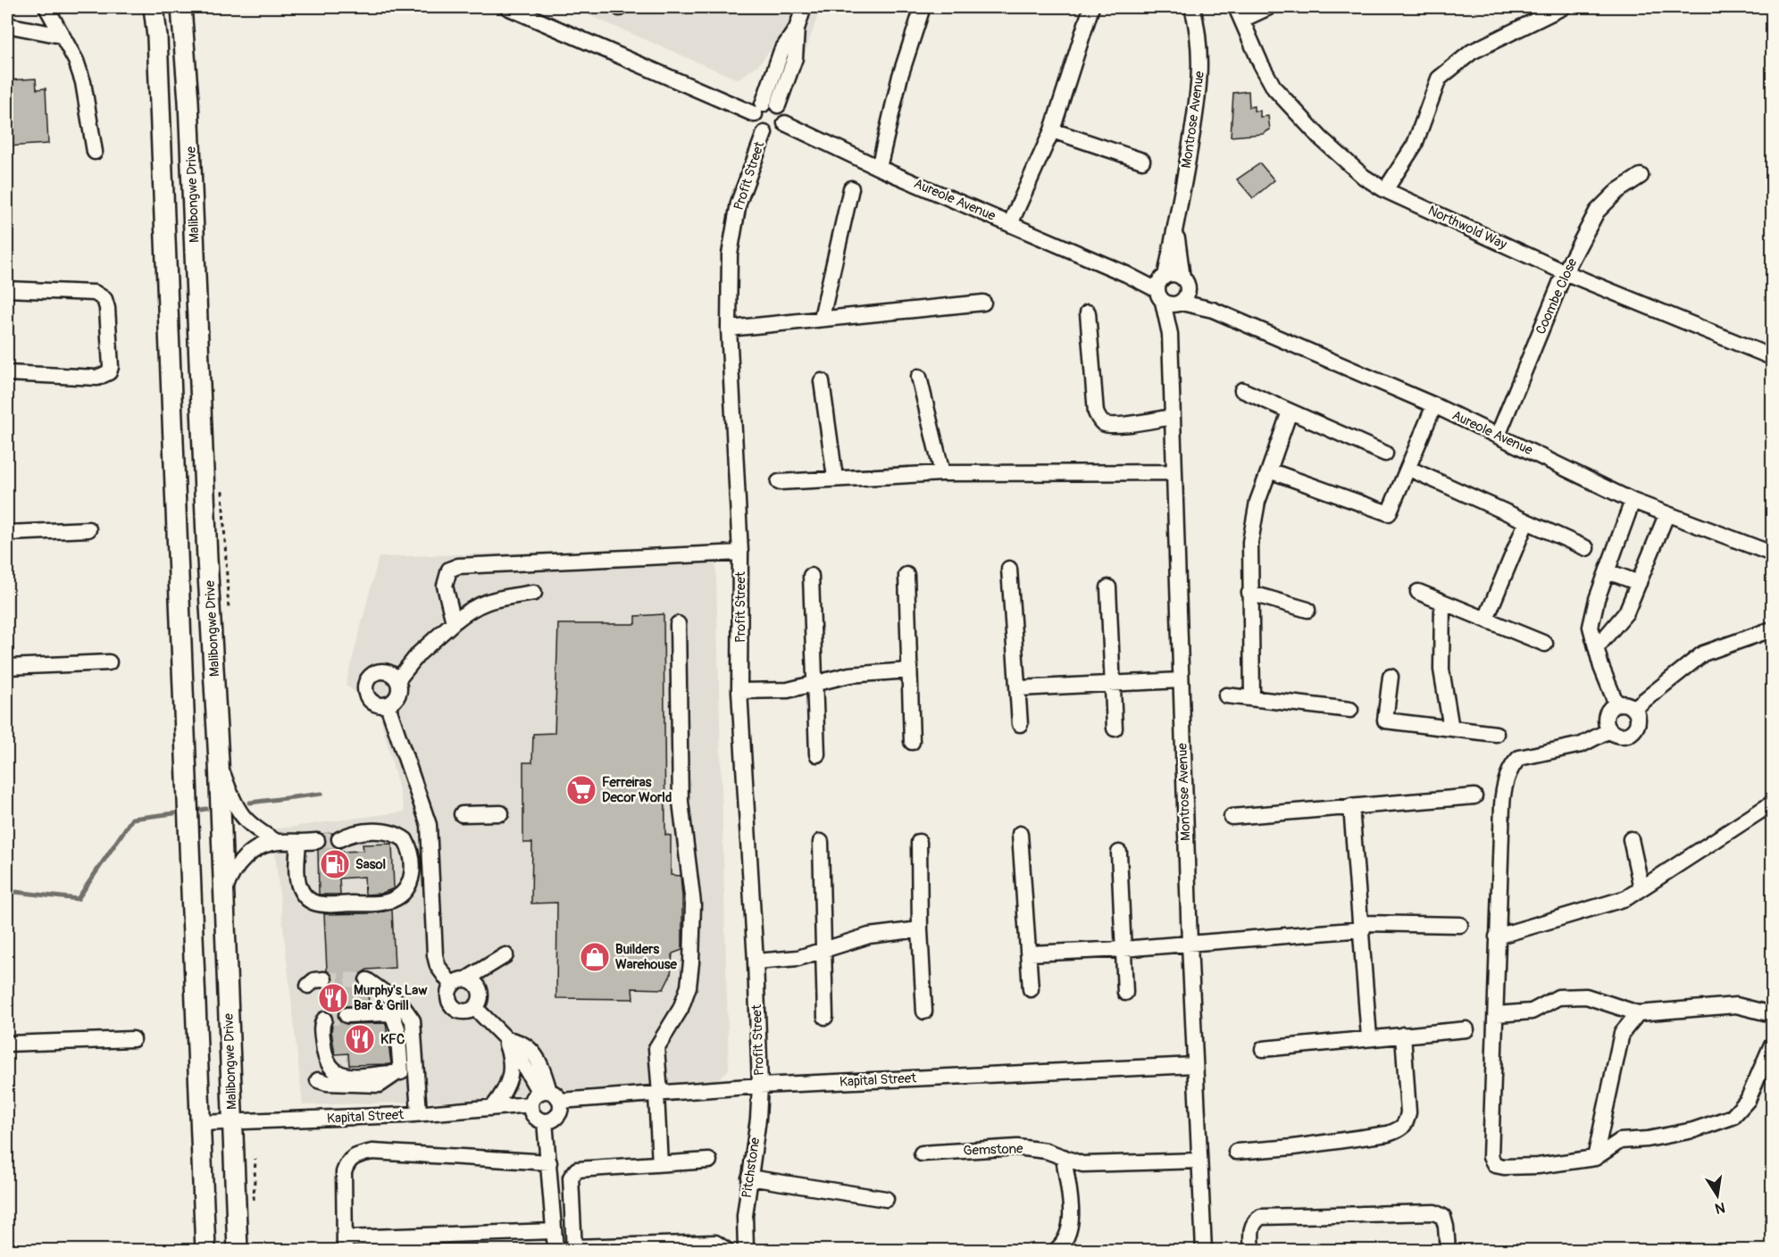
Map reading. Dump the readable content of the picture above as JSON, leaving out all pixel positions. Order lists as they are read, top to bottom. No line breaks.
{"streets":{"main road":["Malibongwe Drive"],"street":["Montrose Avenue","Profit Street","Aureole Avenue","Northwold Way","Coombe Close","Kapital Street","Gemstone","Pitchstone"]},"crossings":[["Montrose Avenue","Aureole Avenue"],["Montrose Avenue","Kapital Street"],["Montrose Avenue","Gemstone"],["Profit Street","Aureole Avenue"],["Profit Street","Kapital Street"],["Profit Street","Pitchstone"],["Malibongwe Drive","Kapital Street"],["Aureole Avenue","Coombe Close"],["Northwold Way","Coombe Close"],["Kapital Street","Pitchstone"]],"places":{"supermarket":["Ferreiras Decor World"],"fuel station":["Sasol"],"shop":["Builders Warehouse"],"restaurant":["Murphy's Law Bar & Grill","KFC"]},"north":"bottom"}
